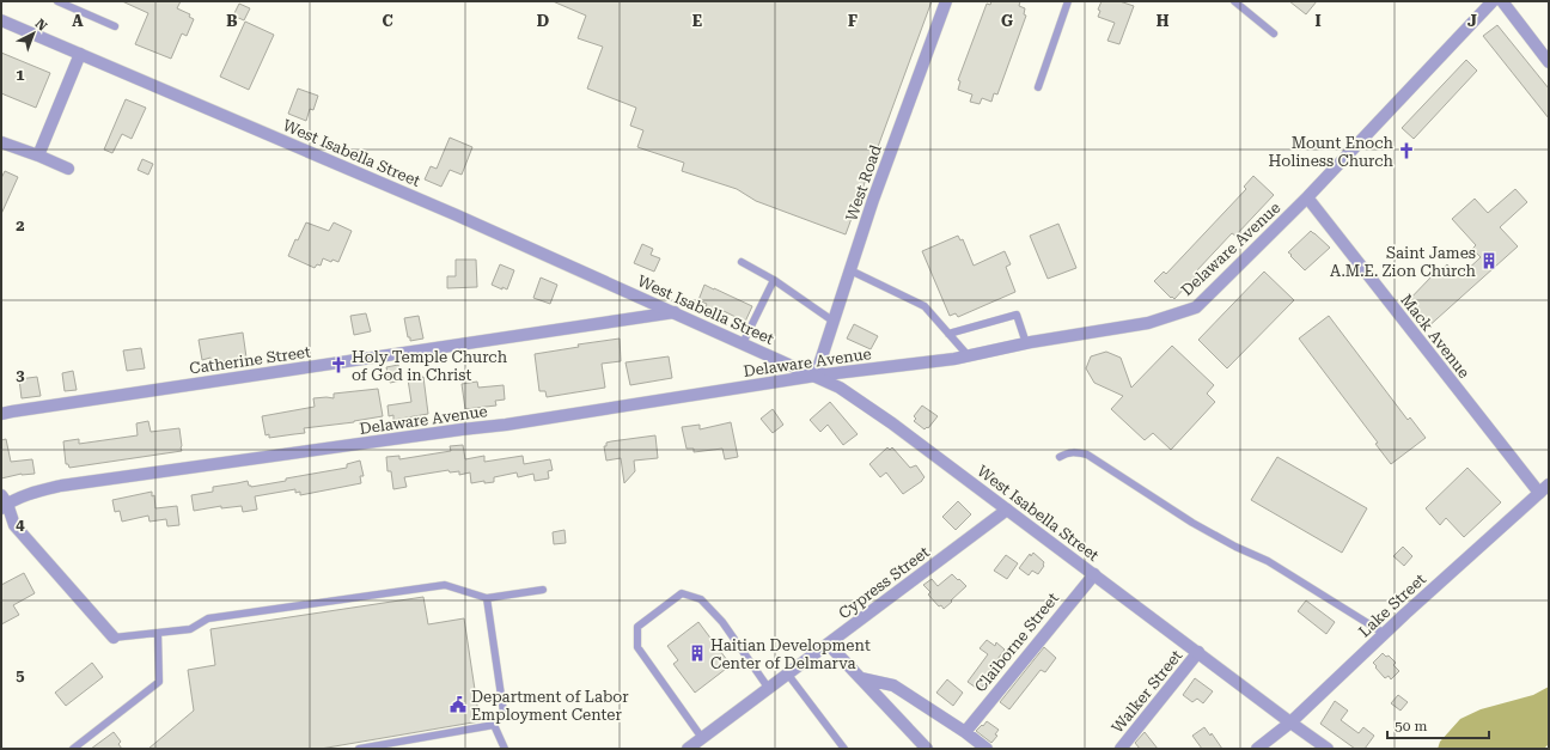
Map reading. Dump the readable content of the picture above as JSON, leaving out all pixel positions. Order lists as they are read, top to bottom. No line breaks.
{"streets":{"street":["West Isabella Street","West Road","Delaware Avenue","Mack Avenue","Catherine Street","Cypress Street","Lake Street","Claiborne Street","Walker Street"]},"crossings":[["West Isabella Street","West Road"],["West Isabella Street","Delaware Avenue"],["West Isabella Street","Catherine Street"],["West Isabella Street","Cypress Street"],["West Isabella Street","Lake Street"],["West Isabella Street","Claiborne Street"],["West Isabella Street","Walker Street"],["West Road","Delaware Avenue"],["Delaware Avenue","Mack Avenue"],["Mack Avenue","Lake Street"]],"places":{"church":["Mount Enoch Holiness Church","Holy Temple Church of God in Christ"],"building":["Saint James A.M.E. Zion Church","Haitian Development Center of Delmarva"],"public building":["Department of Labor Employment Center"]},"scale_bar":"50 m","north":"top right","grid":{"columns":["A","B","C","D","E","F","G","H","I","J"],"rows":["1","2","3","4","5"]}}
